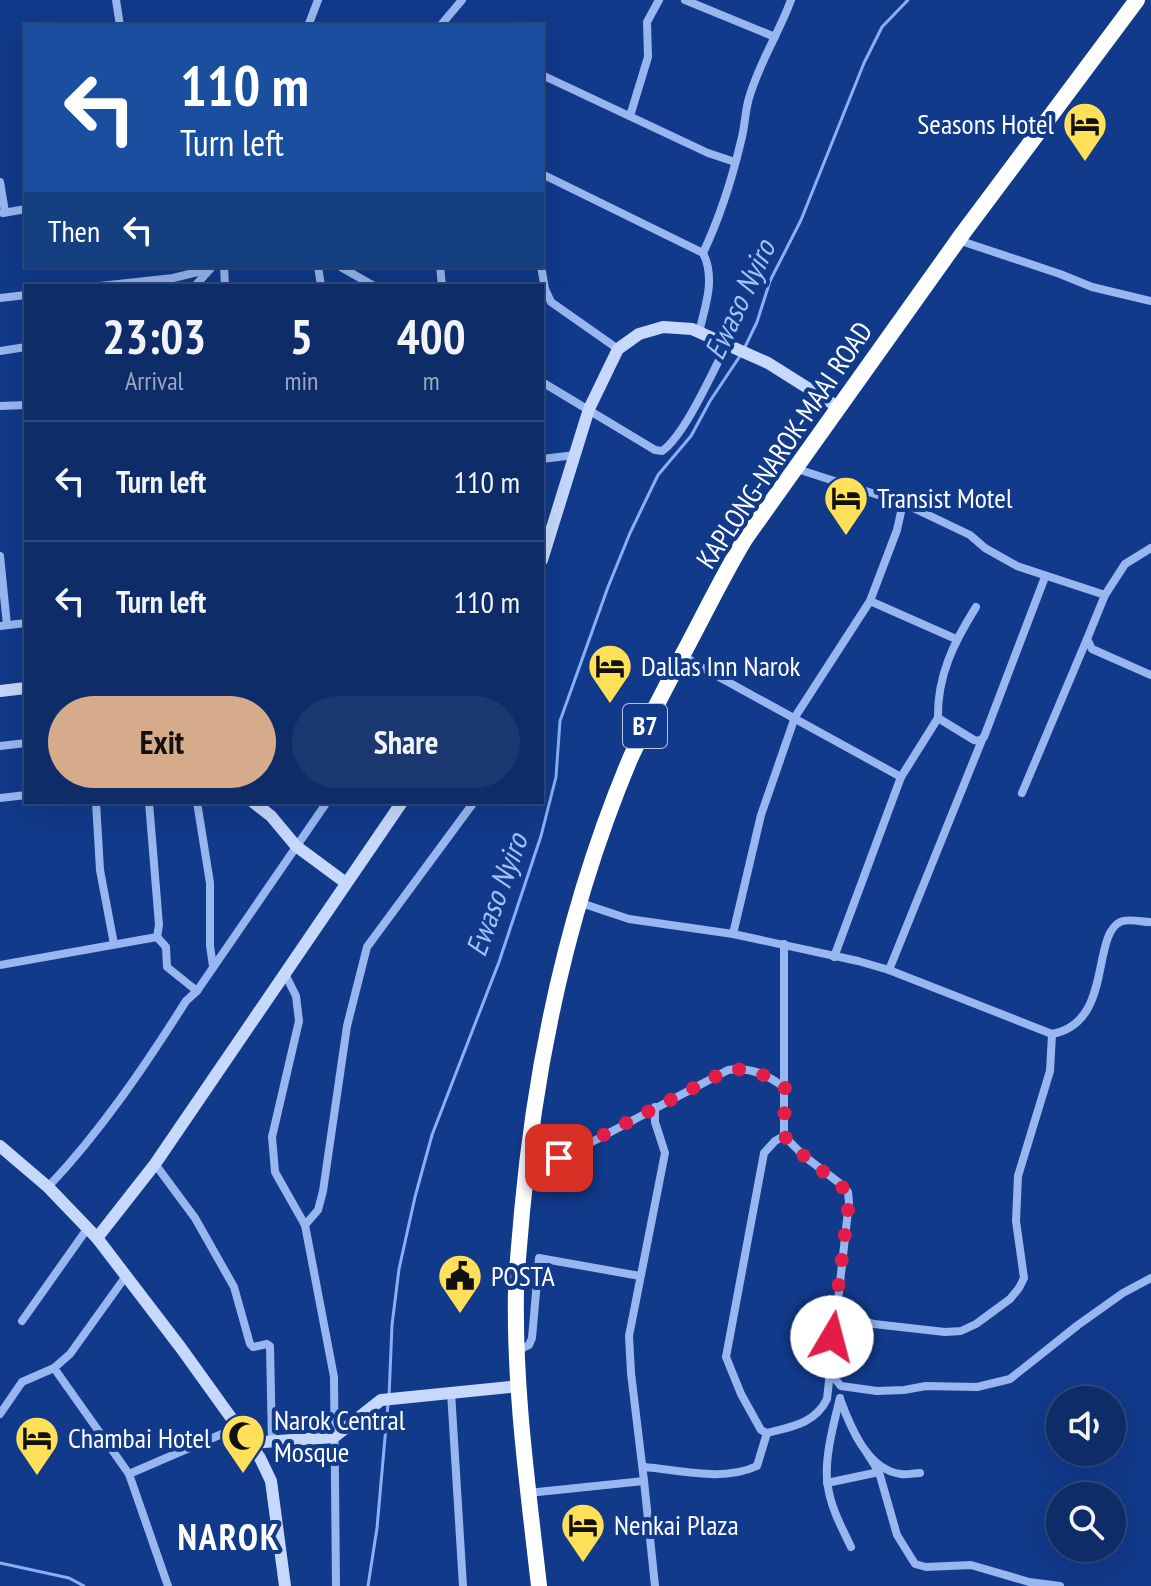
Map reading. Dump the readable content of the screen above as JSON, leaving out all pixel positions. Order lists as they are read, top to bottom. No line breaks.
{"streets":{"highway":["KAPLONG-NAROK-MAAI ROAD","B7"]},"districts":["NAROK"],"water":["Ewaso Nyiro"],"places":{"hotel":["Seasons Hotel","Transist Motel","Dallas Inn Narok","Chambai Hotel","Nenkai Plaza"],"public building":["POSTA"],"mosque":["Narok Central Mosque"]},"page":{"turn":["110 m","Turn left"],"then":"Then","eta":["23:03","Arrival","5","min","400","m"],"list":[{"name":"Turn left","value":"110 m"},{"name":"Turn left","value":"110 m"}],"buttons":["Exit","Share"]}}
